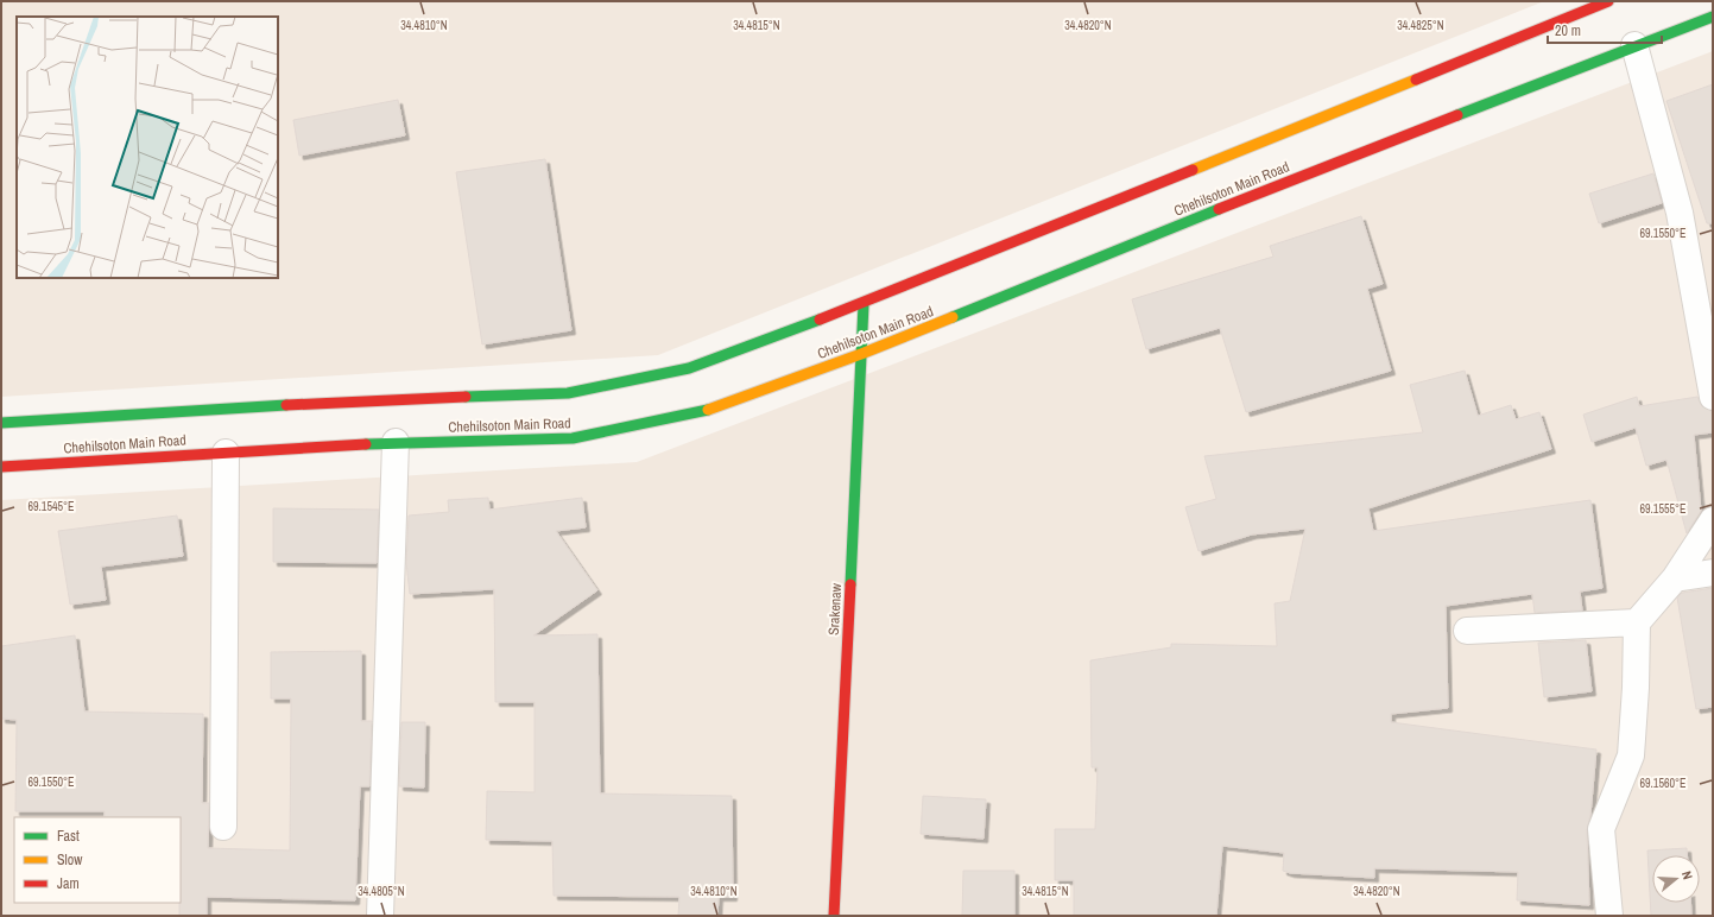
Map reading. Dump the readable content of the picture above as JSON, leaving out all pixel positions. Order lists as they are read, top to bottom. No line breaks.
{"streets":{"main road":["Chehilsoton Main Road","Srakenaw"]},"crossings":[["Chehilsoton Main Road","Srakenaw"]],"legend":["Fast","Slow","Jam"],"scale_bar":"20 m","north":"right","coordinates":["34.4810°N","34.4815°N","34.4820°N","34.4825°N","69.1550°E","69.1545°E","69.1555°E","69.1560°E","34.4805°N"]}
